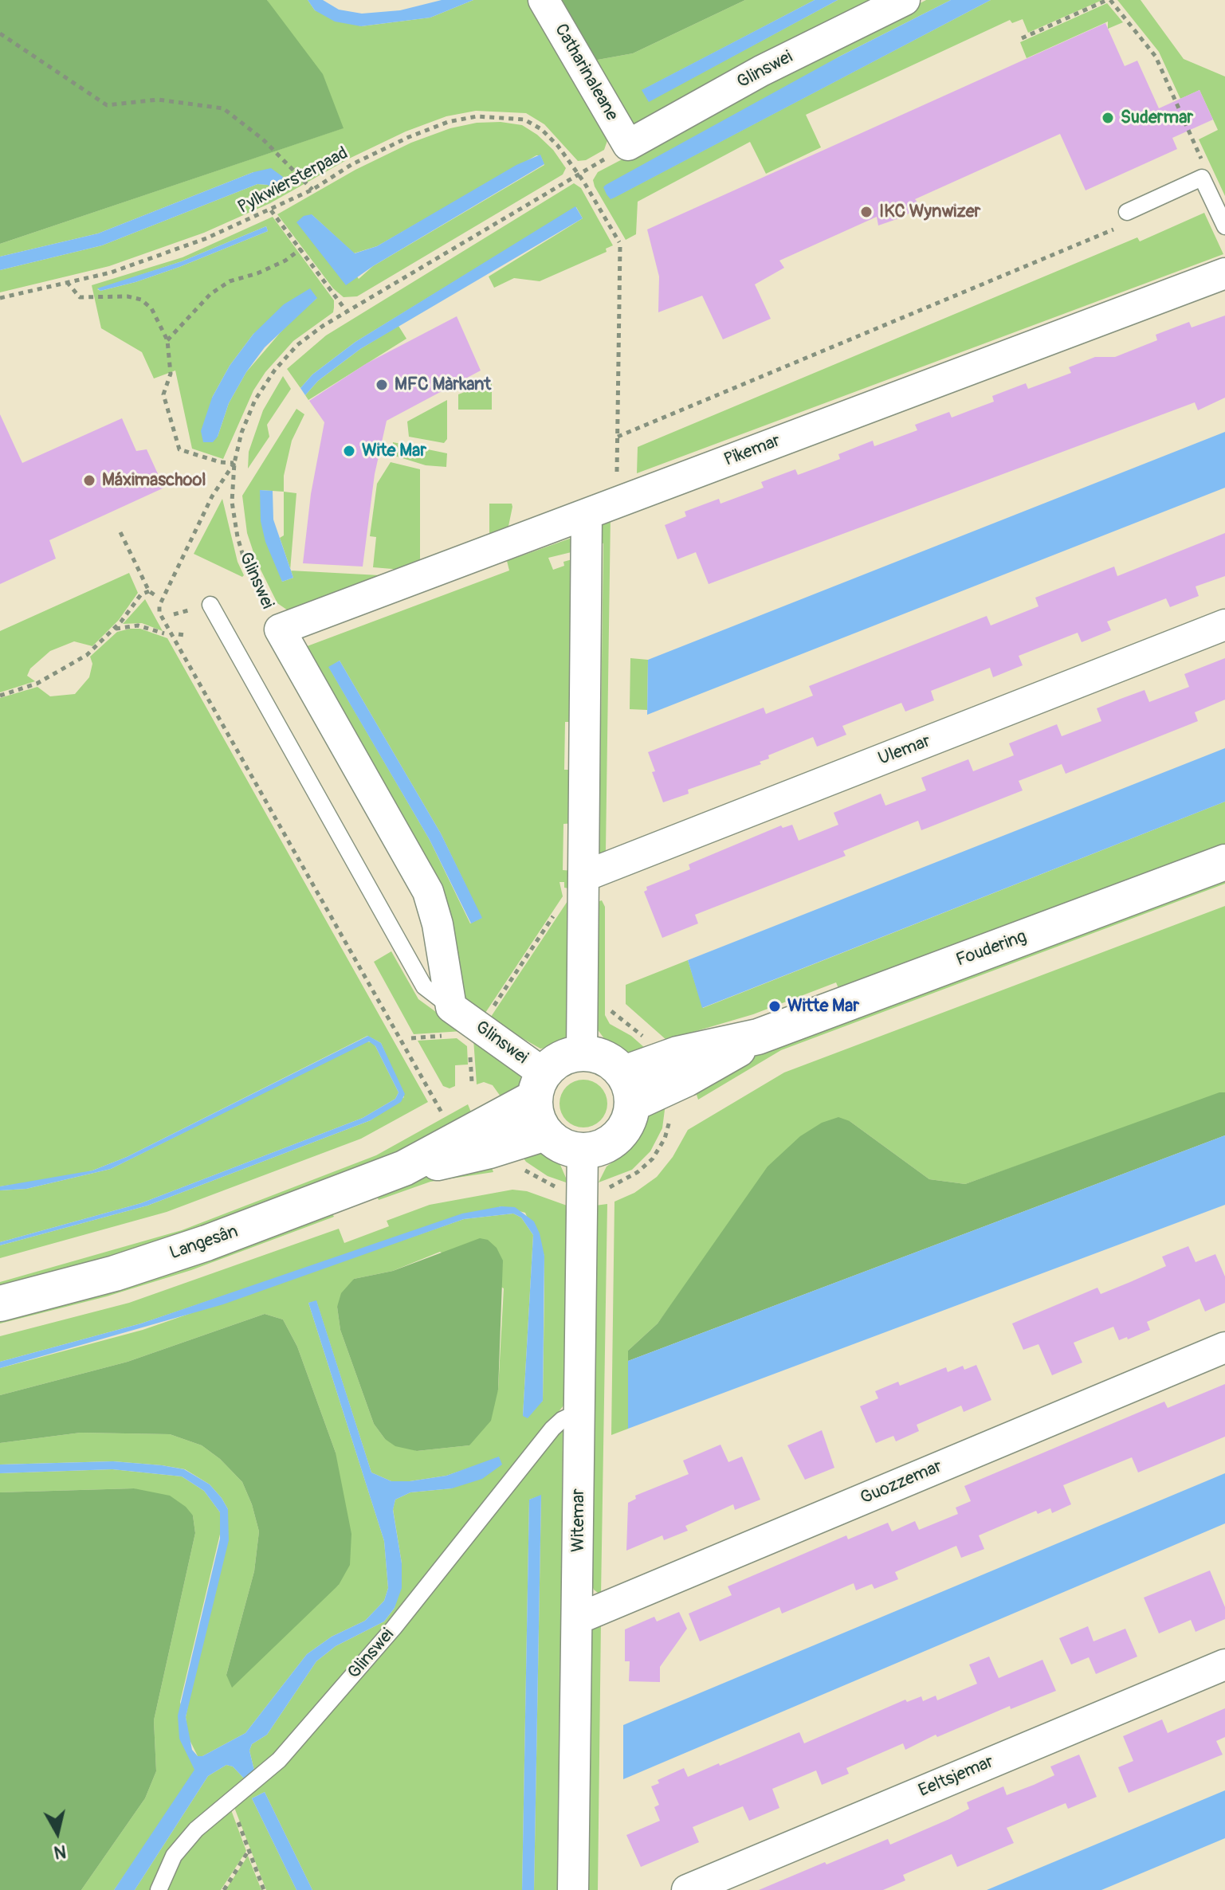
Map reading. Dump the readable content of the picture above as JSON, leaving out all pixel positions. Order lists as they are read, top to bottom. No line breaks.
{"streets":{"street":["Glinswei","Catharinaleane","Pikemar","Ulemar","Foudering","Langesân","Guozzemar","Witemar","Eeltsjemar"],"path":["Pylkwiersterpaad"]},"crossings":[["Glinswei","Catharinaleane"],["Glinswei","Pylkwiersterpaad"],["Glinswei","Pikemar"],["Glinswei","Foudering"],["Glinswei","Langesân"],["Glinswei","Witemar"],["Foudering","Langesân"],["Foudering","Witemar"],["Langesân","Witemar"],["Guozzemar","Witemar"]],"places":["Sudermar","IKC Wynwizer","MFC Màrkant","Wite Mar","Máximaschool","Witte Mar"],"north":"bottom"}
